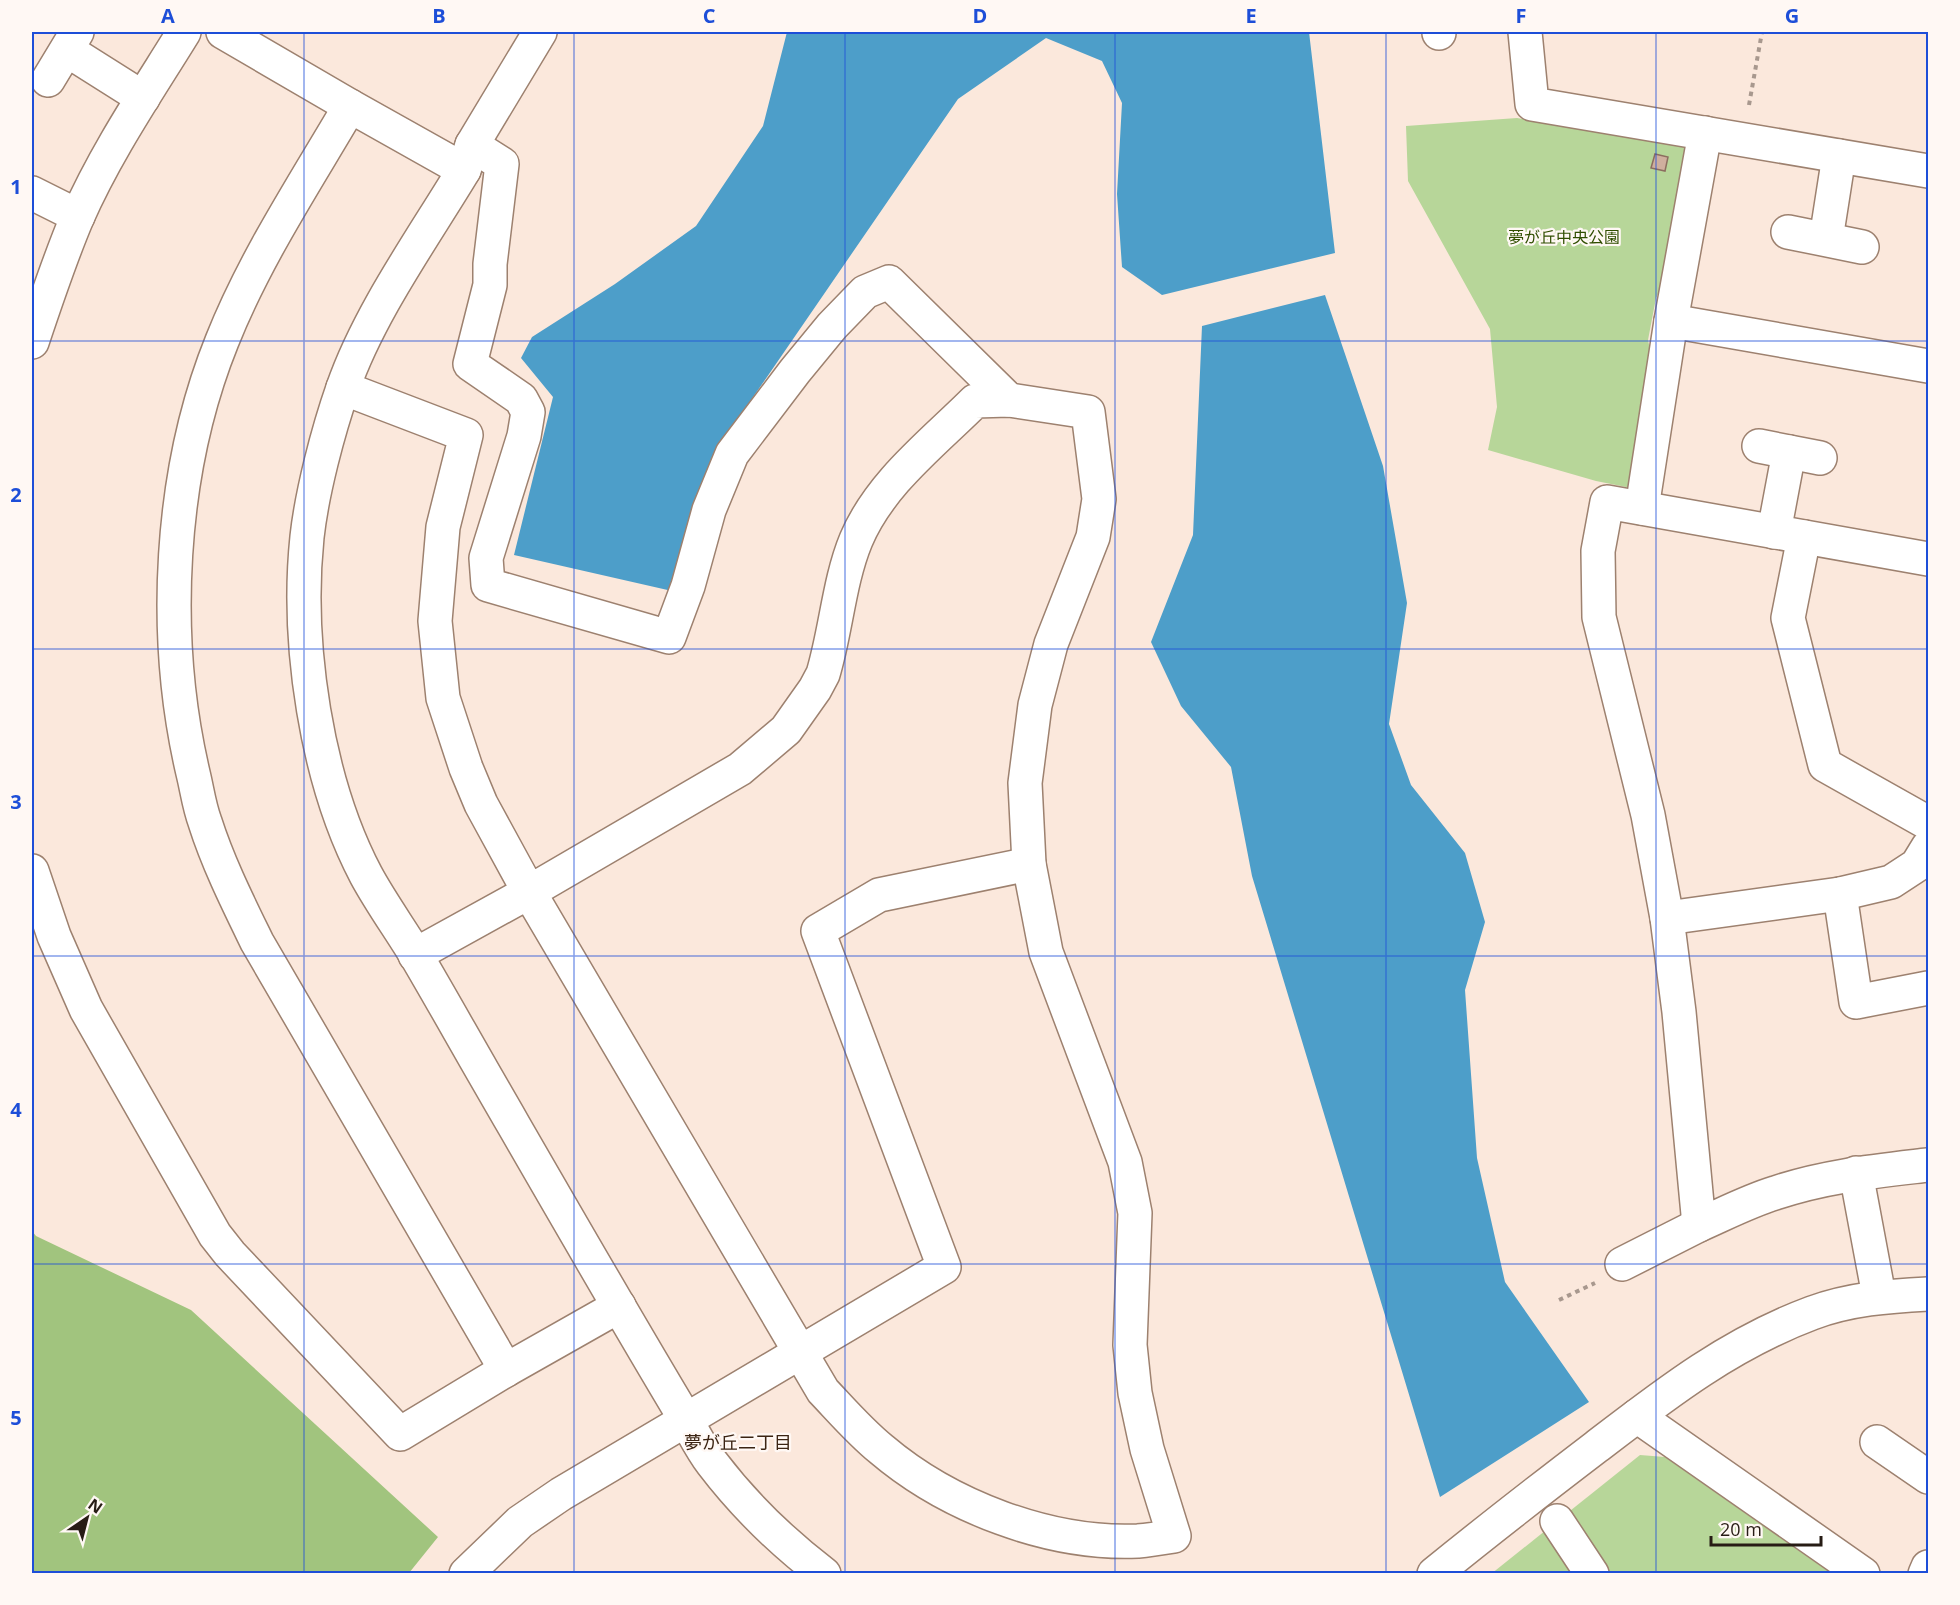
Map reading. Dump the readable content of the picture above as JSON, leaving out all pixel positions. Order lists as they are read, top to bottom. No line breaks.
{"districts":["夢が丘二丁目"],"parks":["夢が丘中央公園"],"scale_bar":"20 m","north":"top right","grid":{"columns":["A","B","C","D","E","F","G"],"rows":["1","2","3","4","5"]}}
